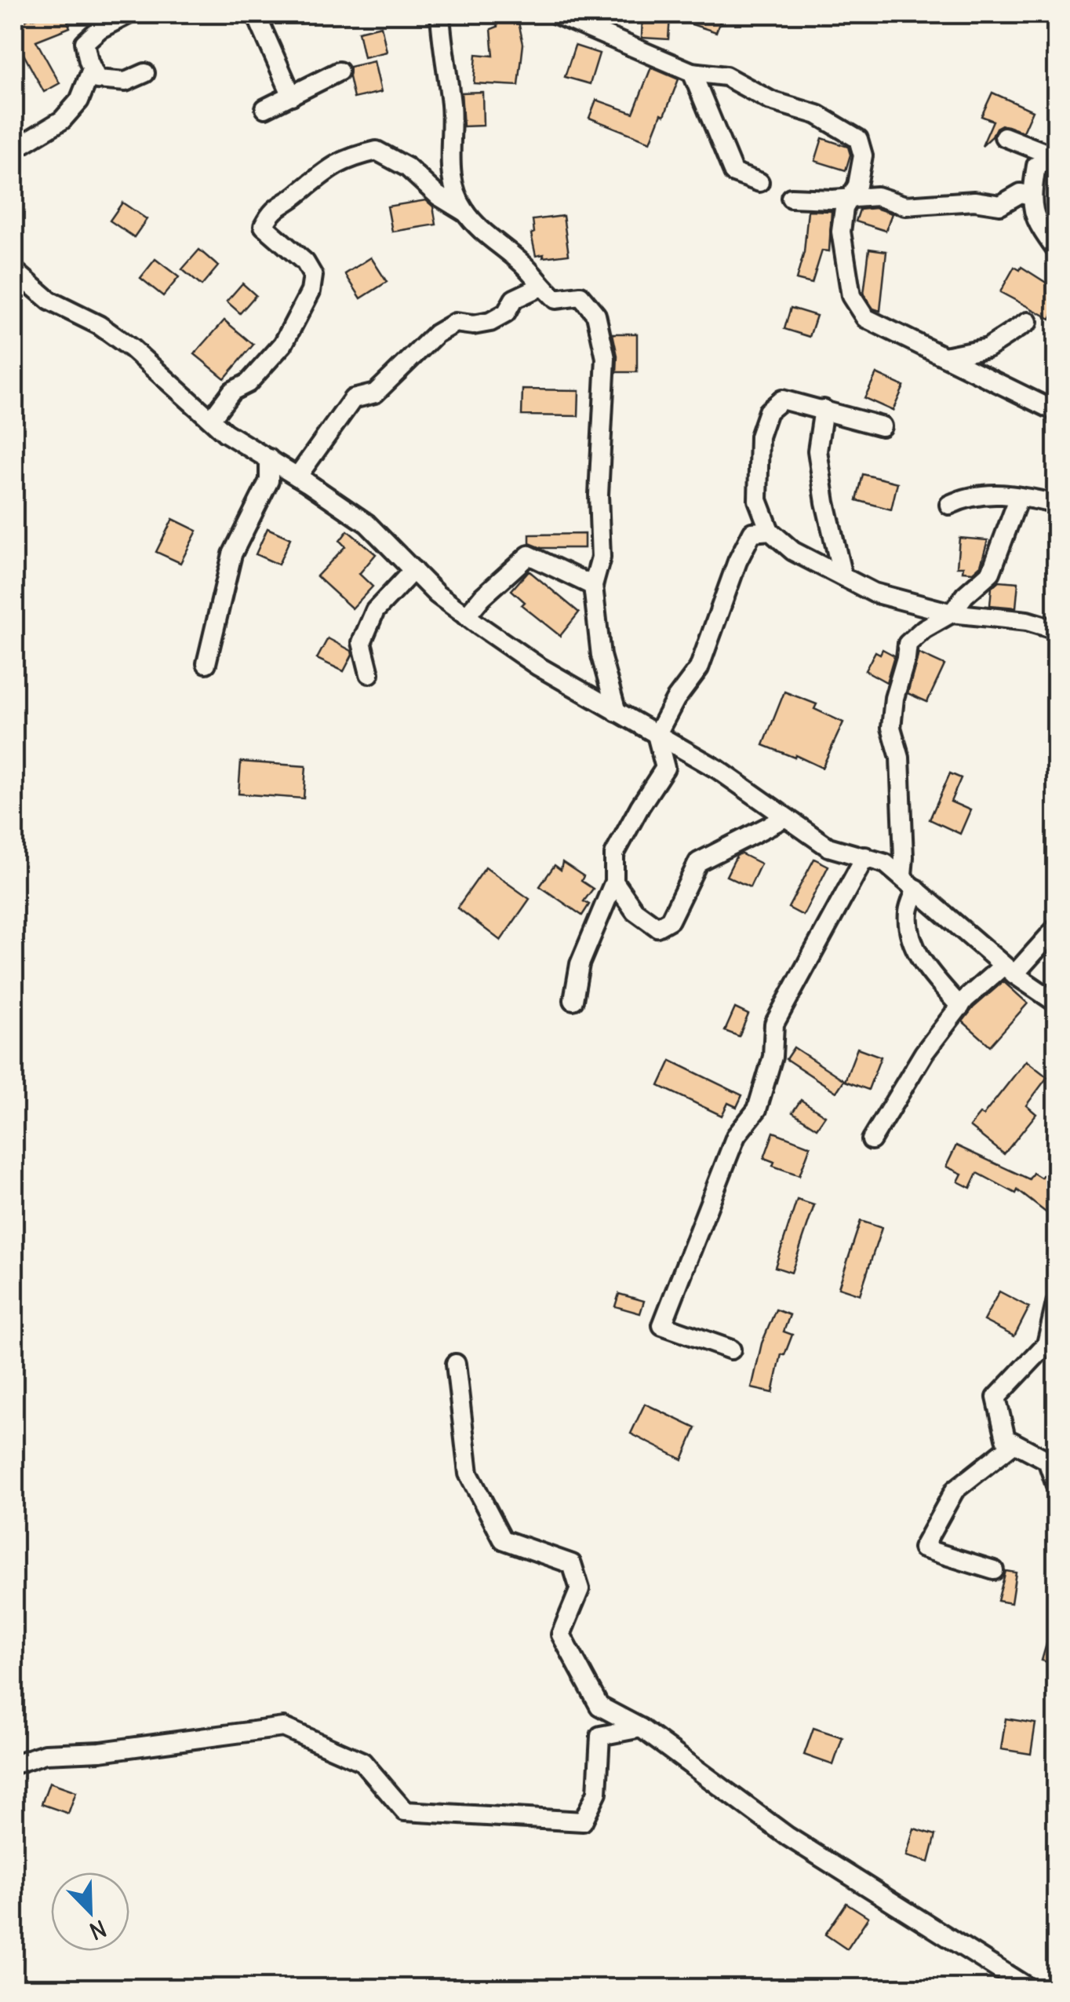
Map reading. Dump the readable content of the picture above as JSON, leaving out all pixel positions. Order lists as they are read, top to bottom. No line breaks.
{"north":"bottom right"}
